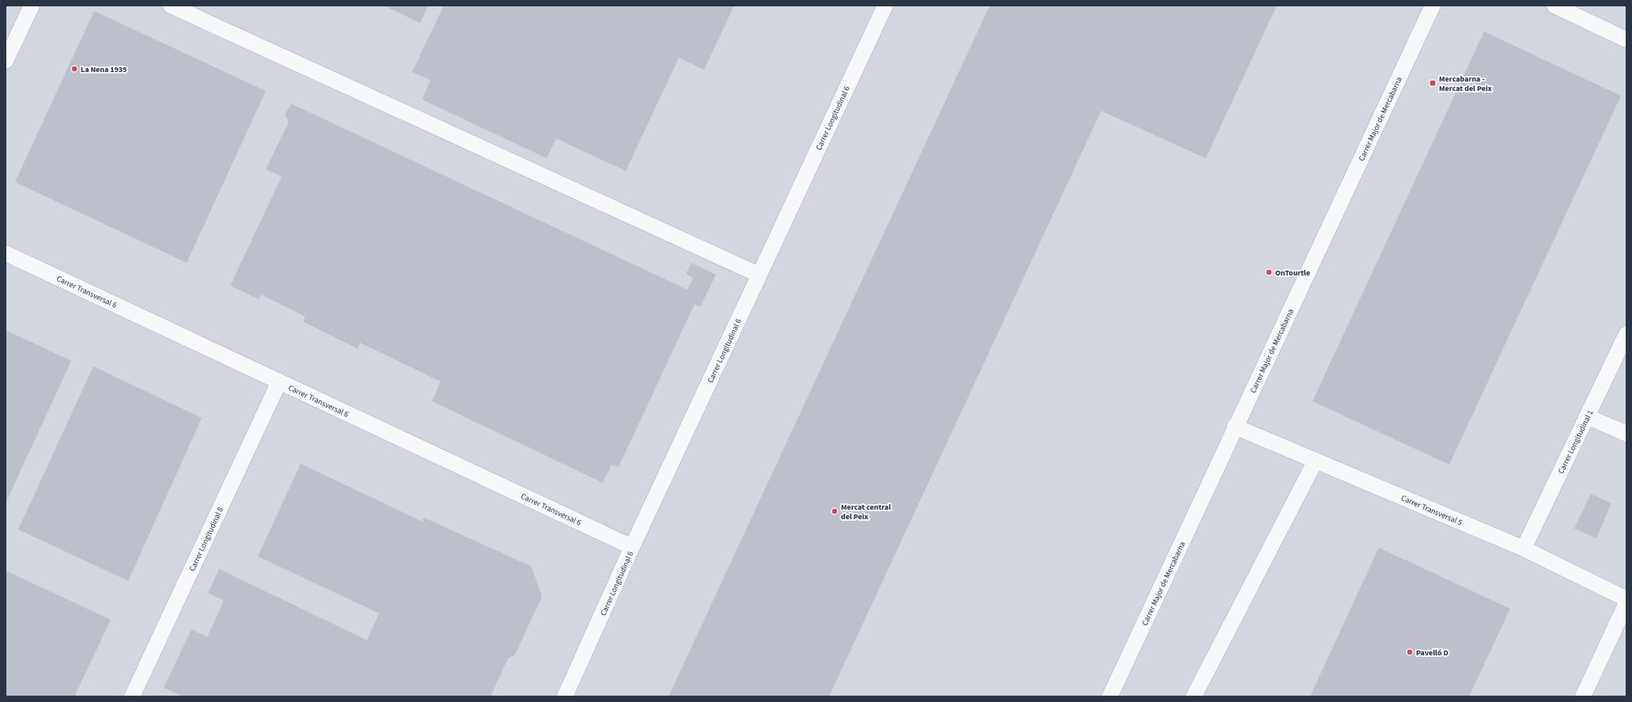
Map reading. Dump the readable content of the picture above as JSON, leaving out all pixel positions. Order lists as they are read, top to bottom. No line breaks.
{"streets":{"lane":["Carrer Longitudinal 6","Carrer Major de Mercabarna","Carrer Transversal 6","Carrer Longitudinal 1","Carrer Transversal 5","Carrer Longitudinal 8"]},"crossings":[["Carrer Longitudinal 6","Carrer Transversal 6"],["Carrer Major de Mercabarna","Carrer Transversal 5"],["Carrer Transversal 6","Carrer Longitudinal 8"],["Carrer Longitudinal 1","Carrer Transversal 5"]],"places":{"other":["La Nena 1939","OnTourtle","Mercat central del Peix","Pavelló D"],"transit":["Mercabarna - Mercat del Peix"]}}
